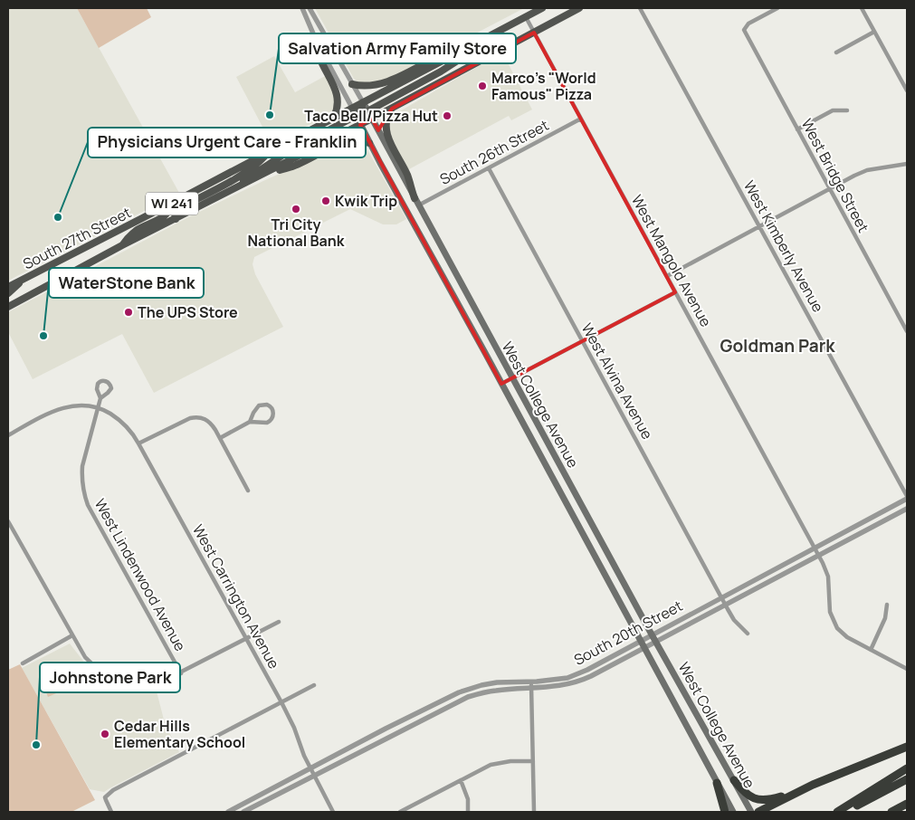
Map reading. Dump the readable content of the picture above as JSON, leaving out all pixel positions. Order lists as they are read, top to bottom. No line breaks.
{"streets":{"main road":["WI 241","South 27th Street","West College Avenue"],"street":["South 26th Street","West Bridge Street","West Kimberly Avenue","West Mangold Avenue","West Alvina Avenue","West Lindenwood Avenue","West Carrington Avenue","South 20th Street"]},"crossings":[["South 26th Street","West Mangold Avenue"],["South 26th Street","West Alvina Avenue"],["South 26th Street","West College Avenue"],["South 27th Street","West Mangold Avenue"],["South 27th Street","West College Avenue"],["West Kimberly Avenue","South 20th Street"],["West Mangold Avenue","South 20th Street"],["West Alvina Avenue","South 20th Street"],["West College Avenue","South 20th Street"],["West Lindenwood Avenue","West Carrington Avenue"],["West Carrington Avenue","South 20th Street"]],"districts":["Goldman Park"],"places":["Marco's \"World Famous\" Pizza","Salvation Army Family Store","Taco Bell/Pizza Hut","Kwik Trip","Tri City National Bank","Physicians Urgent Care - Franklin","The UPS Store","WaterStone Bank","Cedar Hills Elementary School","Johnstone Park"]}
